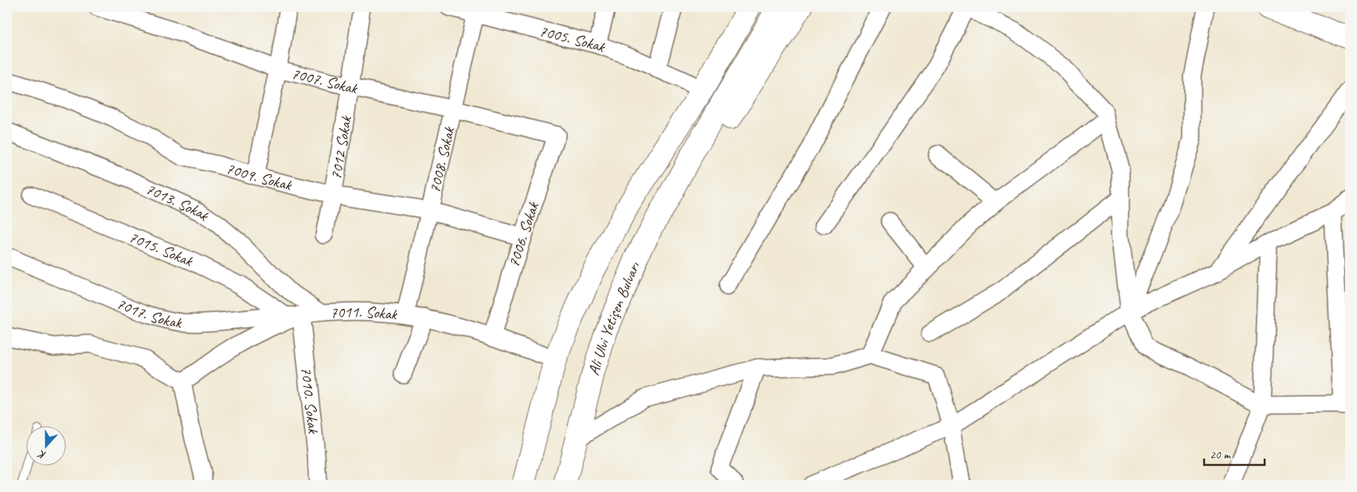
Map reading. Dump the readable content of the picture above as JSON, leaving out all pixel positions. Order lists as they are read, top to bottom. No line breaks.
{"streets":{"main road":["Ali Ulvi Yetişen Bulvarı"],"street":["7005. Sokak","7007. Sokak","7012 Sokak","7008. Sokak","7009. Sokak","7013. Sokak","7006. Sokak","7015. Sokak","7017. Sokak","7011. Sokak","7010. Sokak"]},"crossings":[["7005. Sokak","7008. Sokak"],["7007. Sokak","7012 Sokak"],["7007. Sokak","7008. Sokak"],["7007. Sokak","7006. Sokak"],["7012 Sokak","7009. Sokak"],["7008. Sokak","7009. Sokak"],["7008. Sokak","7011. Sokak"],["7009. Sokak","7006. Sokak"],["7013. Sokak","7011. Sokak"],["7006. Sokak","7011. Sokak"],["7015. Sokak","7017. Sokak"],["7017. Sokak","7011. Sokak"],["7017. Sokak","7010. Sokak"],["7011. Sokak","7010. Sokak"]],"scale_bar":"20 m","north":"bottom"}
